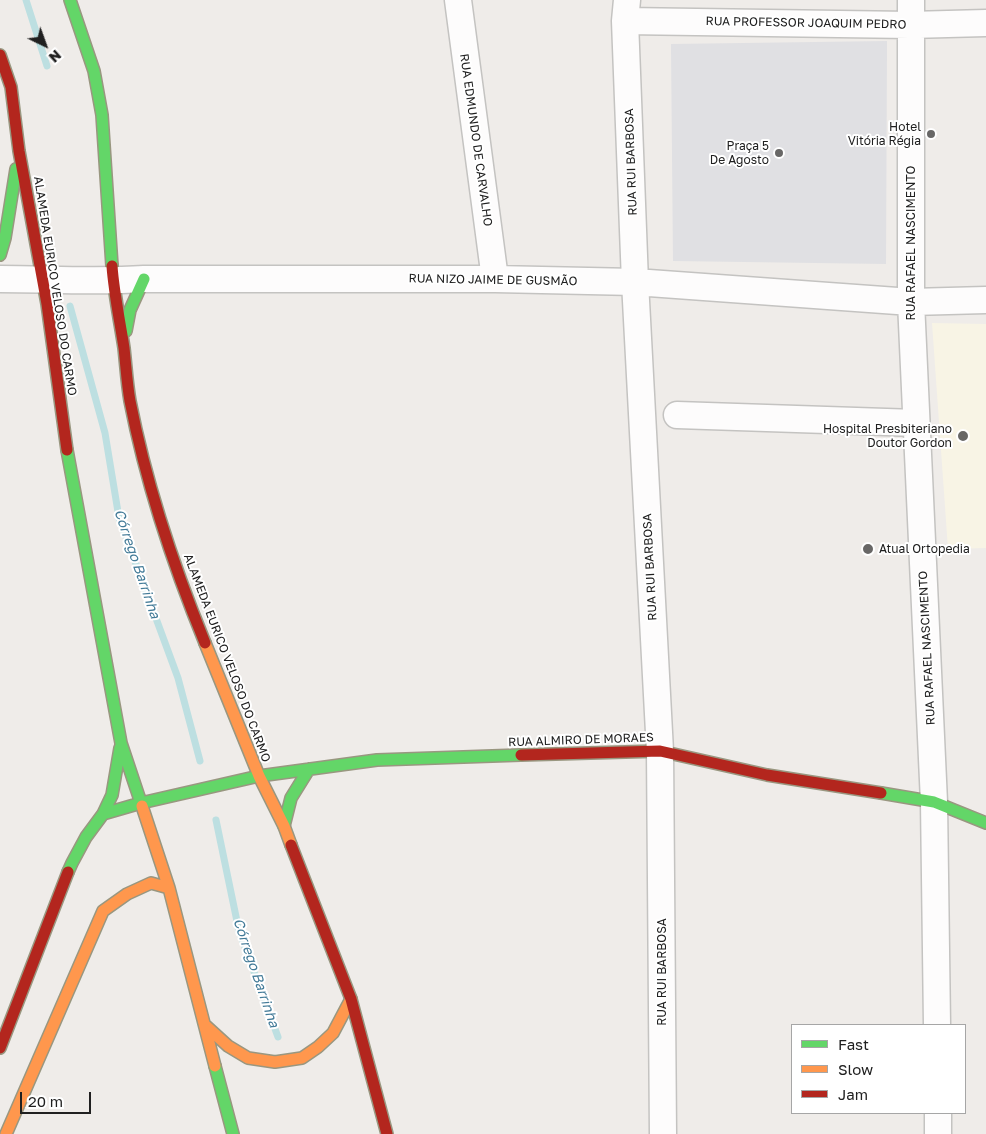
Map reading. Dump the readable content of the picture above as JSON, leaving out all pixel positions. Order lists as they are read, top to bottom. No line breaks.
{"streets":{"street":["RUA PROFESSOR JOAQUIM PEDRO","RUA EDMUNDO DE CARVALHO","RUA RUI BARBOSA","RUA RAFAEL NASCIMENTO","RUA NIZO JAIME DE GUSMÃO","ALAMEDA EURICO VELOSO DO CARMO","RUA ALMIRO DE MORAES"]},"crossings":[["RUA PROFESSOR JOAQUIM PEDRO","RUA RUI BARBOSA"],["RUA PROFESSOR JOAQUIM PEDRO","RUA RAFAEL NASCIMENTO"],["RUA EDMUNDO DE CARVALHO","RUA NIZO JAIME DE GUSMÃO"],["RUA RUI BARBOSA","RUA NIZO JAIME DE GUSMÃO"],["RUA RUI BARBOSA","RUA ALMIRO DE MORAES"],["RUA RAFAEL NASCIMENTO","RUA NIZO JAIME DE GUSMÃO"],["RUA RAFAEL NASCIMENTO","RUA ALMIRO DE MORAES"],["RUA NIZO JAIME DE GUSMÃO","ALAMEDA EURICO VELOSO DO CARMO"],["ALAMEDA EURICO VELOSO DO CARMO","RUA ALMIRO DE MORAES"]],"water":["Córrego Barrinha"],"places":["Hotel Vitória Régia","Praça 5 De Agosto","Hospital Presbiteriano Doutor Gordon","Atual Ortopedia"],"legend":["Fast","Slow","Jam"],"scale_bar":"20 m","north":"bottom right"}
